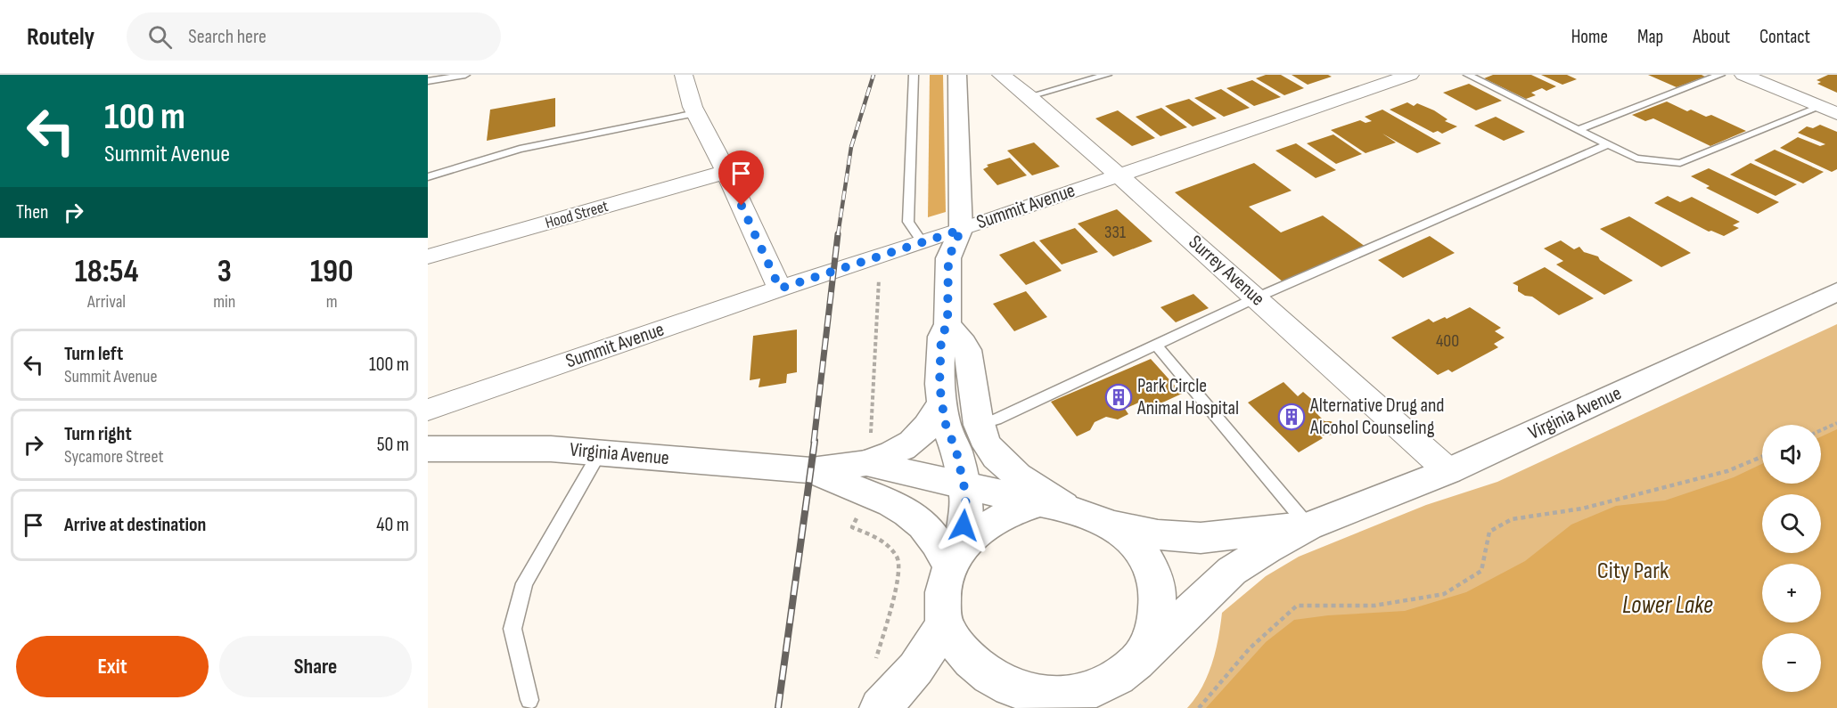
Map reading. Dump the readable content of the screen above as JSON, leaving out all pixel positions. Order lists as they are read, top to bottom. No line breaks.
{"streets":{"main road":["Virginia Avenue"],"street":["Summit Avenue","Hood Street","Surrey Avenue"]},"crossings":[["Summit Avenue","Surrey Avenue"],["Surrey Avenue","Virginia Avenue"]],"water":["Lower Lake"],"parks":["City Park"],"places":{"building":["Park Circle Animal Hospital","Alternative Drug and Alcohol Counseling"]},"house_numbers":["331","400"],"page":{"header":"Routely","search":"Search here","nav":["Home","Map","About","Contact"],"turn":["100 m","Summit Avenue"],"then":"Then","eta":["18:54","Arrival","3","min","190","m"],"list":[{"name":"Turn left","note":"Summit Avenue","value":"100 m"},{"name":"Turn right","note":"Sycamore Street","value":"50 m"},{"name":"Arrive at destination","value":"40 m"}],"map_buttons":["+","−"],"buttons":["Exit","Share"]}}
